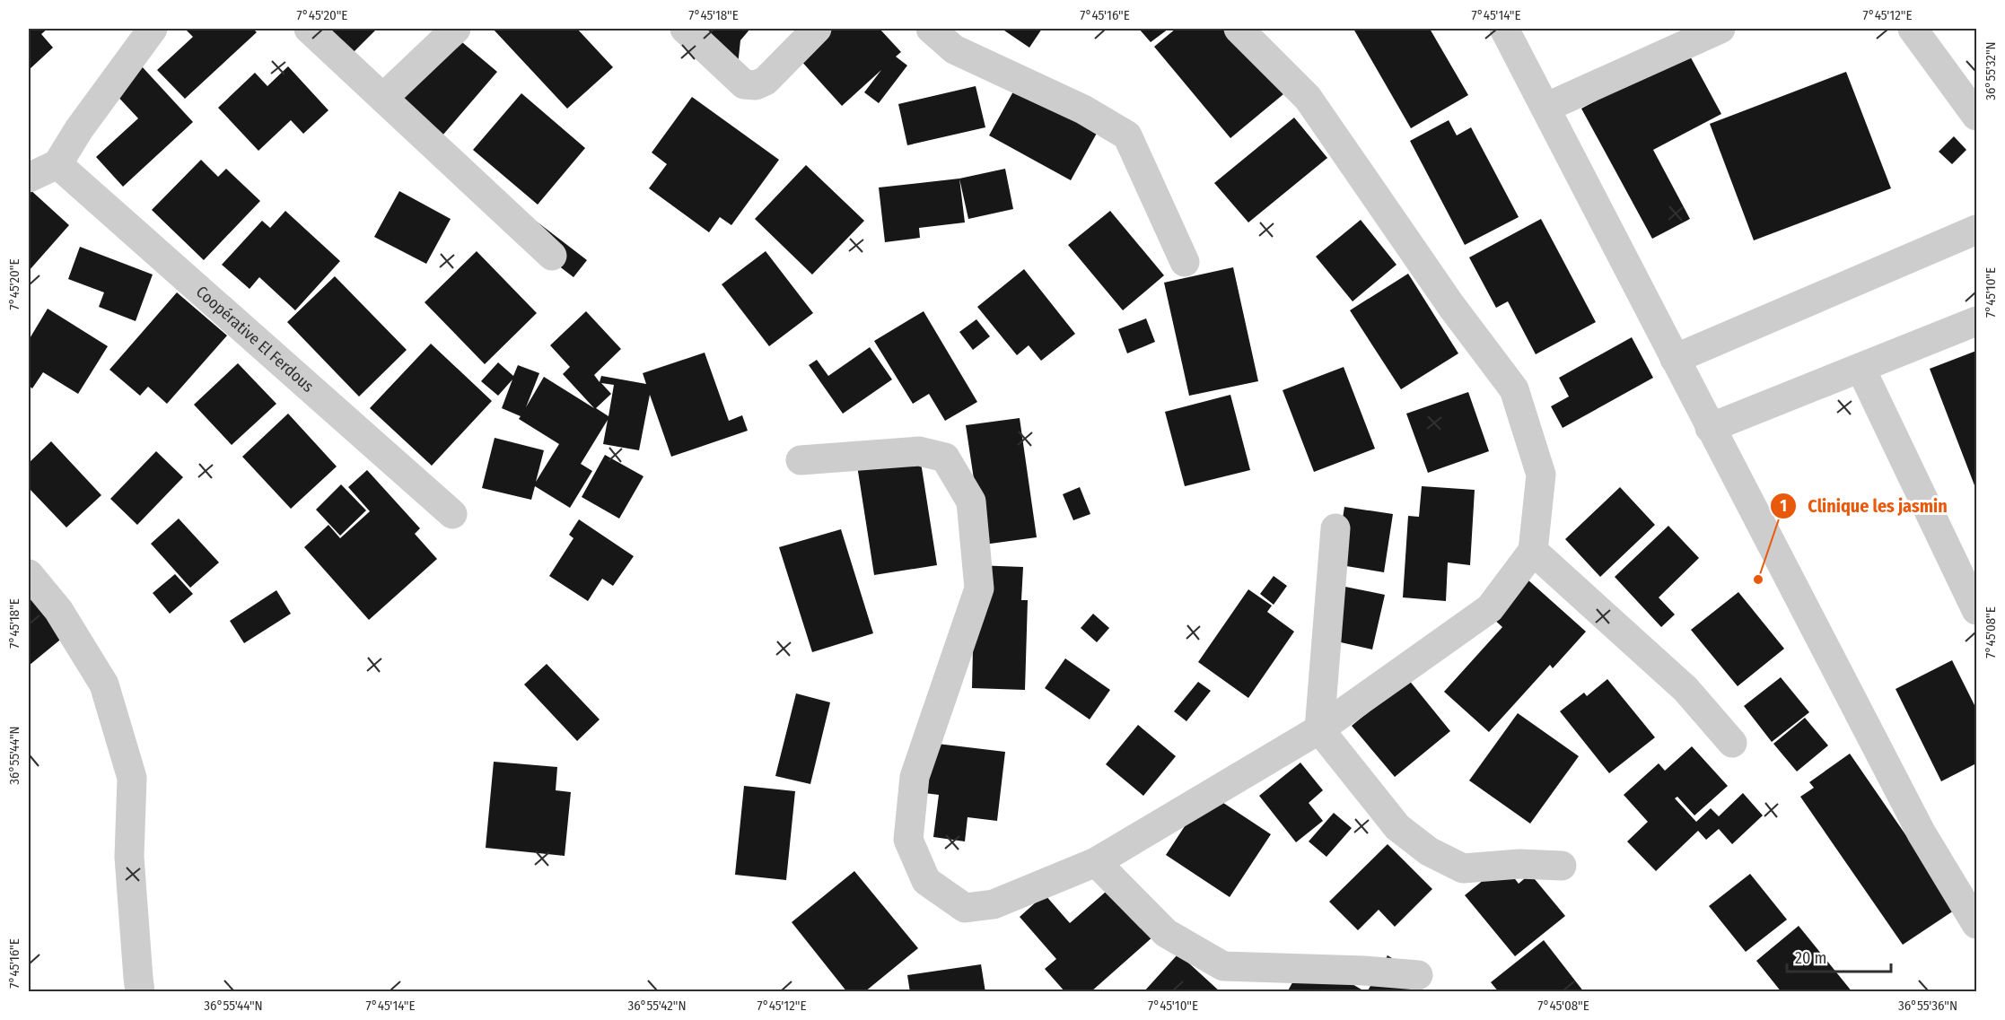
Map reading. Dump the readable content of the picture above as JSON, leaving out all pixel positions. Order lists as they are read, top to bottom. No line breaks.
{"streets":{"street":["Coopérative El Ferdous"]},"places":["Clinique les jasmin"],"scale_bar":"20 m","coordinates":["7°45'20\"E","7°45'18\"E","7°45'16\"E","7°45'14\"E","7°45'12\"E","36°55'32\"N","7°45'10\"E","7°45'08\"E","36°55'44\"N","36°55'42\"N","36°55'36\"N"]}
